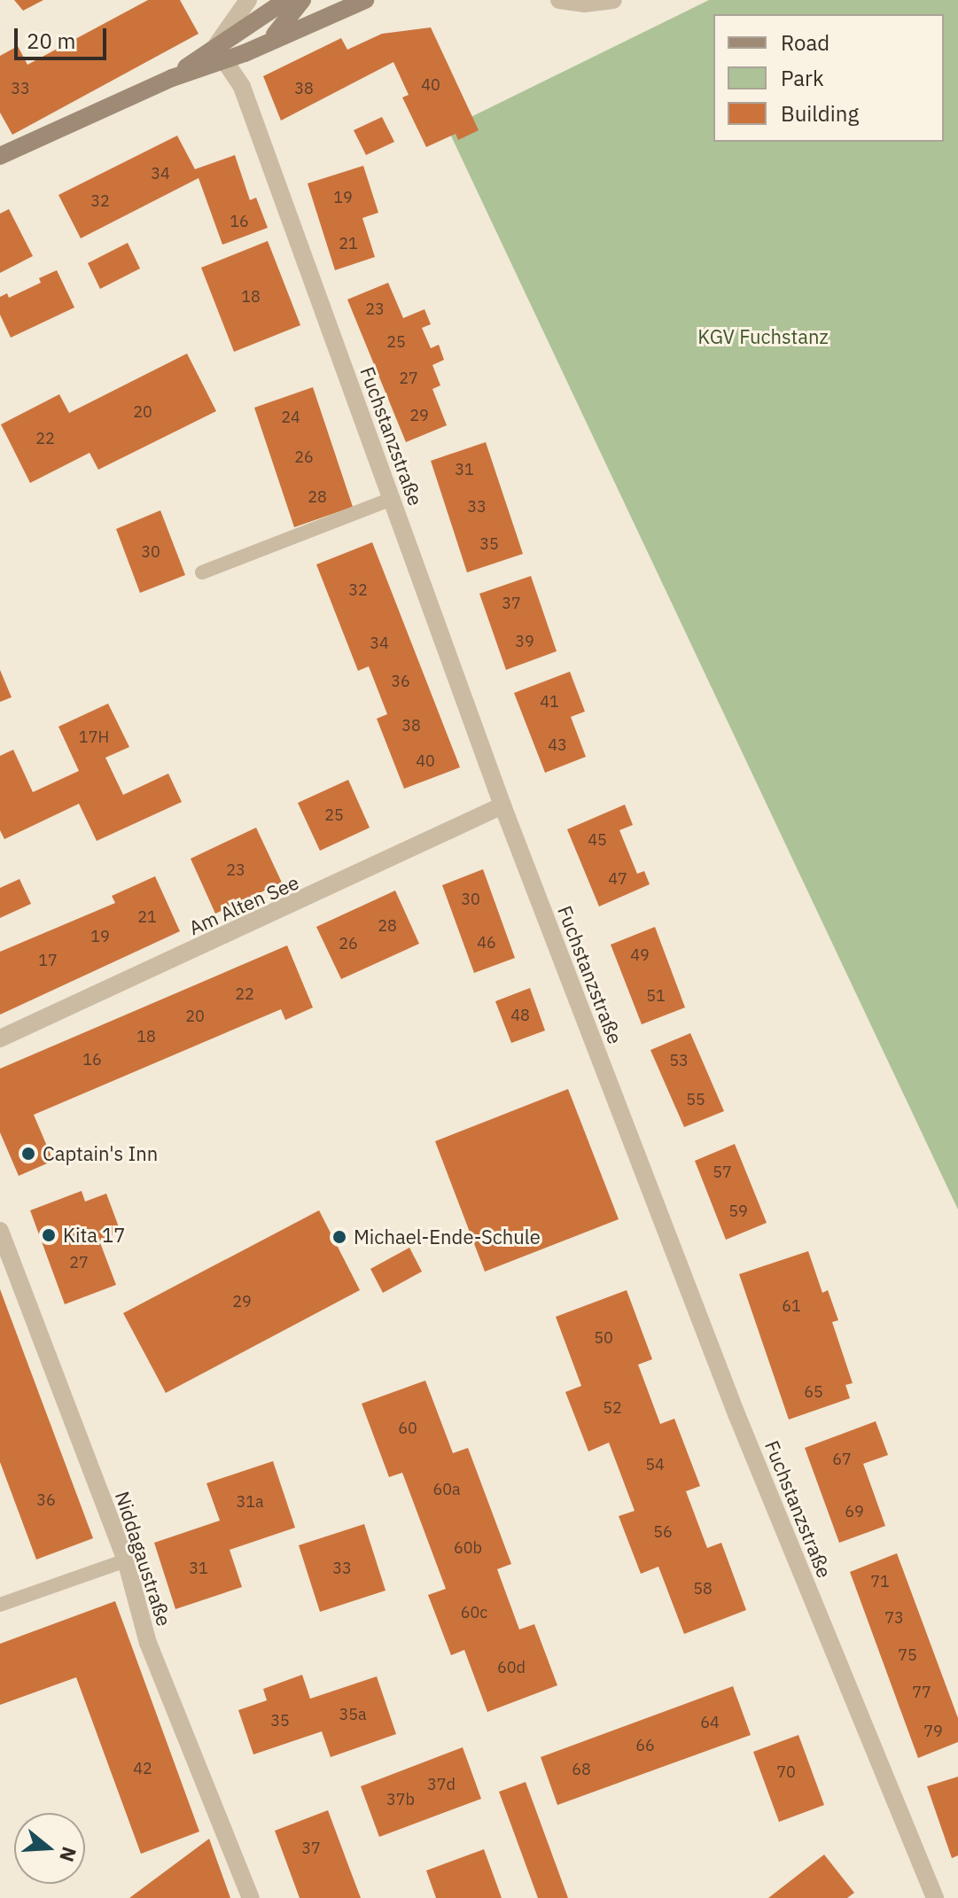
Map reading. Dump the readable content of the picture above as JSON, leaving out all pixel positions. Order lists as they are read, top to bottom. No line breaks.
{"streets":{"street":["Fuchstanzstraße","Am Alten See","Niddagaustraße"]},"crossings":[["Fuchstanzstraße","Am Alten See"]],"parks":["KGV Fuchstanz"],"places":["Captain's Inn","Kita 17","Michael-Ende-Schule"],"house_numbers":["40","33","38","34","19","32","16","21","18","23","25","27","20","29","24","22","26","31","28","33","35","30","32","37","39","34","36","41","38","17H","43","40","25","45","23","47","30","21","28","19","46","26","49","17","22","51","48","20","18","16","53","55","57","59","27","29","61","50","65","52","60","67","54","60a","36","31a","69","56","60b","31","33","71","58","60c","73","75","60d","77","35a","35","64","79","66","42","68","70","37d","37b","37"],"legend":["Road","Park","Building"],"scale_bar":"20 m","north":"right"}
